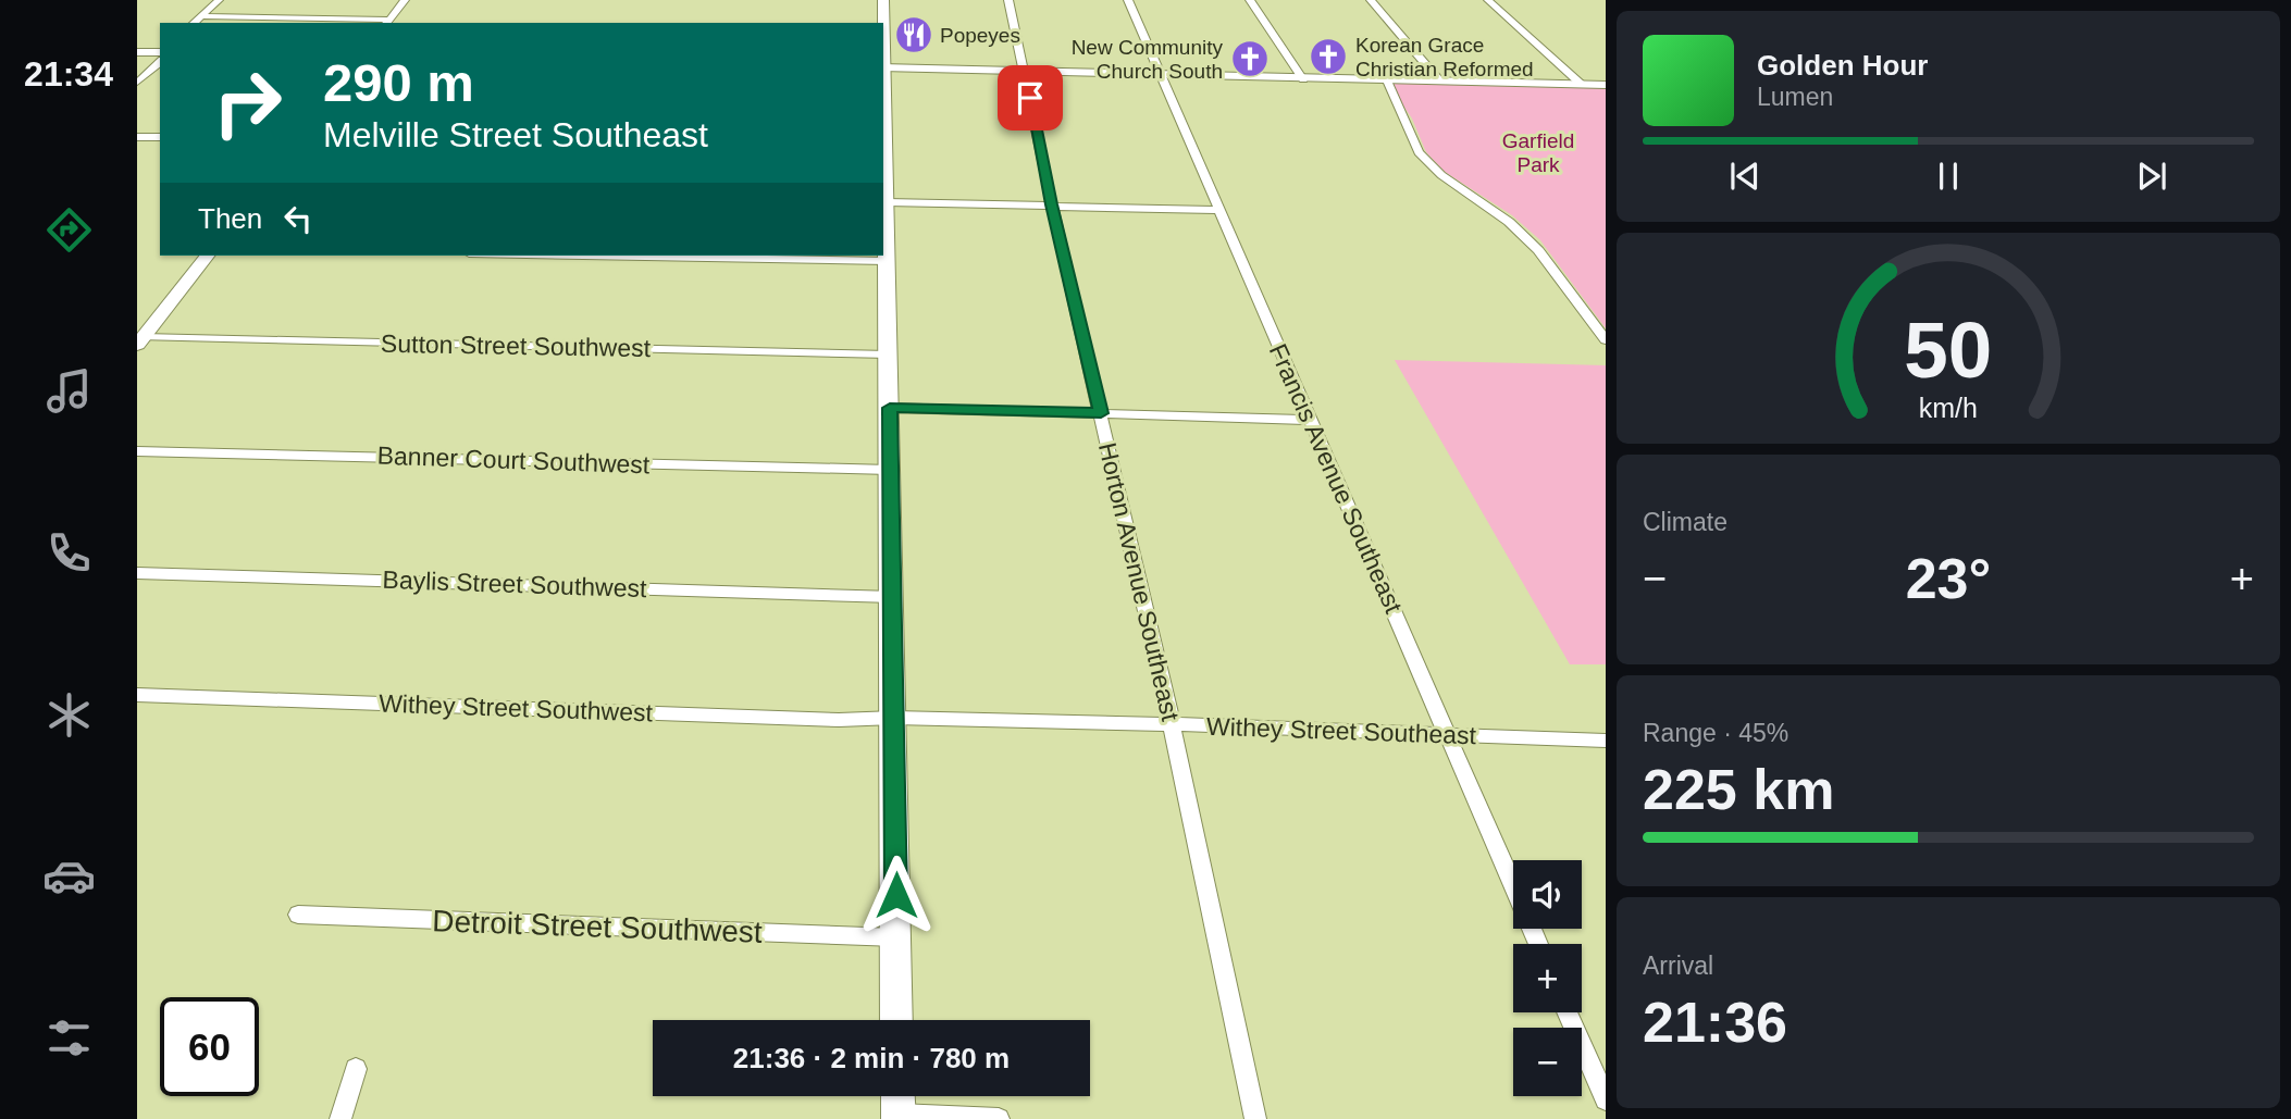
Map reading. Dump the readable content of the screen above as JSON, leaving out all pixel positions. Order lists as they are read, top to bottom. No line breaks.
{"streets":{"street":["Sutton Street Southwest","Banner Court Southwest","Francis Avenue Southeast","Horton Avenue Southeast","Baylis Street Southwest","Withey Street Southwest","Withey Street Southeast","Detroit Street Southwest"]},"crossings":[["Francis Avenue Southeast","Withey Street Southeast"],["Horton Avenue Southeast","Withey Street Southeast"],["Withey Street Southwest","Withey Street Southeast"]],"parks":["Garfield Park"],"places":{"restaurant":["Popeyes"],"church":["Korean Grace Christian Reformed","New Community Church South"]},"page":{"tabs":"21:34","turn":["290 m","Melville Street Southeast"],"song":["Golden Hour","Lumen"],"then":"Then","tile":["Climate",["Range · 45%","225 km"],["Arrival","21:36"]],"heat":["−","23°","+"],"map_buttons":["+","−"],"limit":"60","trip":"21:36 · 2 min · 780 m","gauge":["50","km/h"]}}
